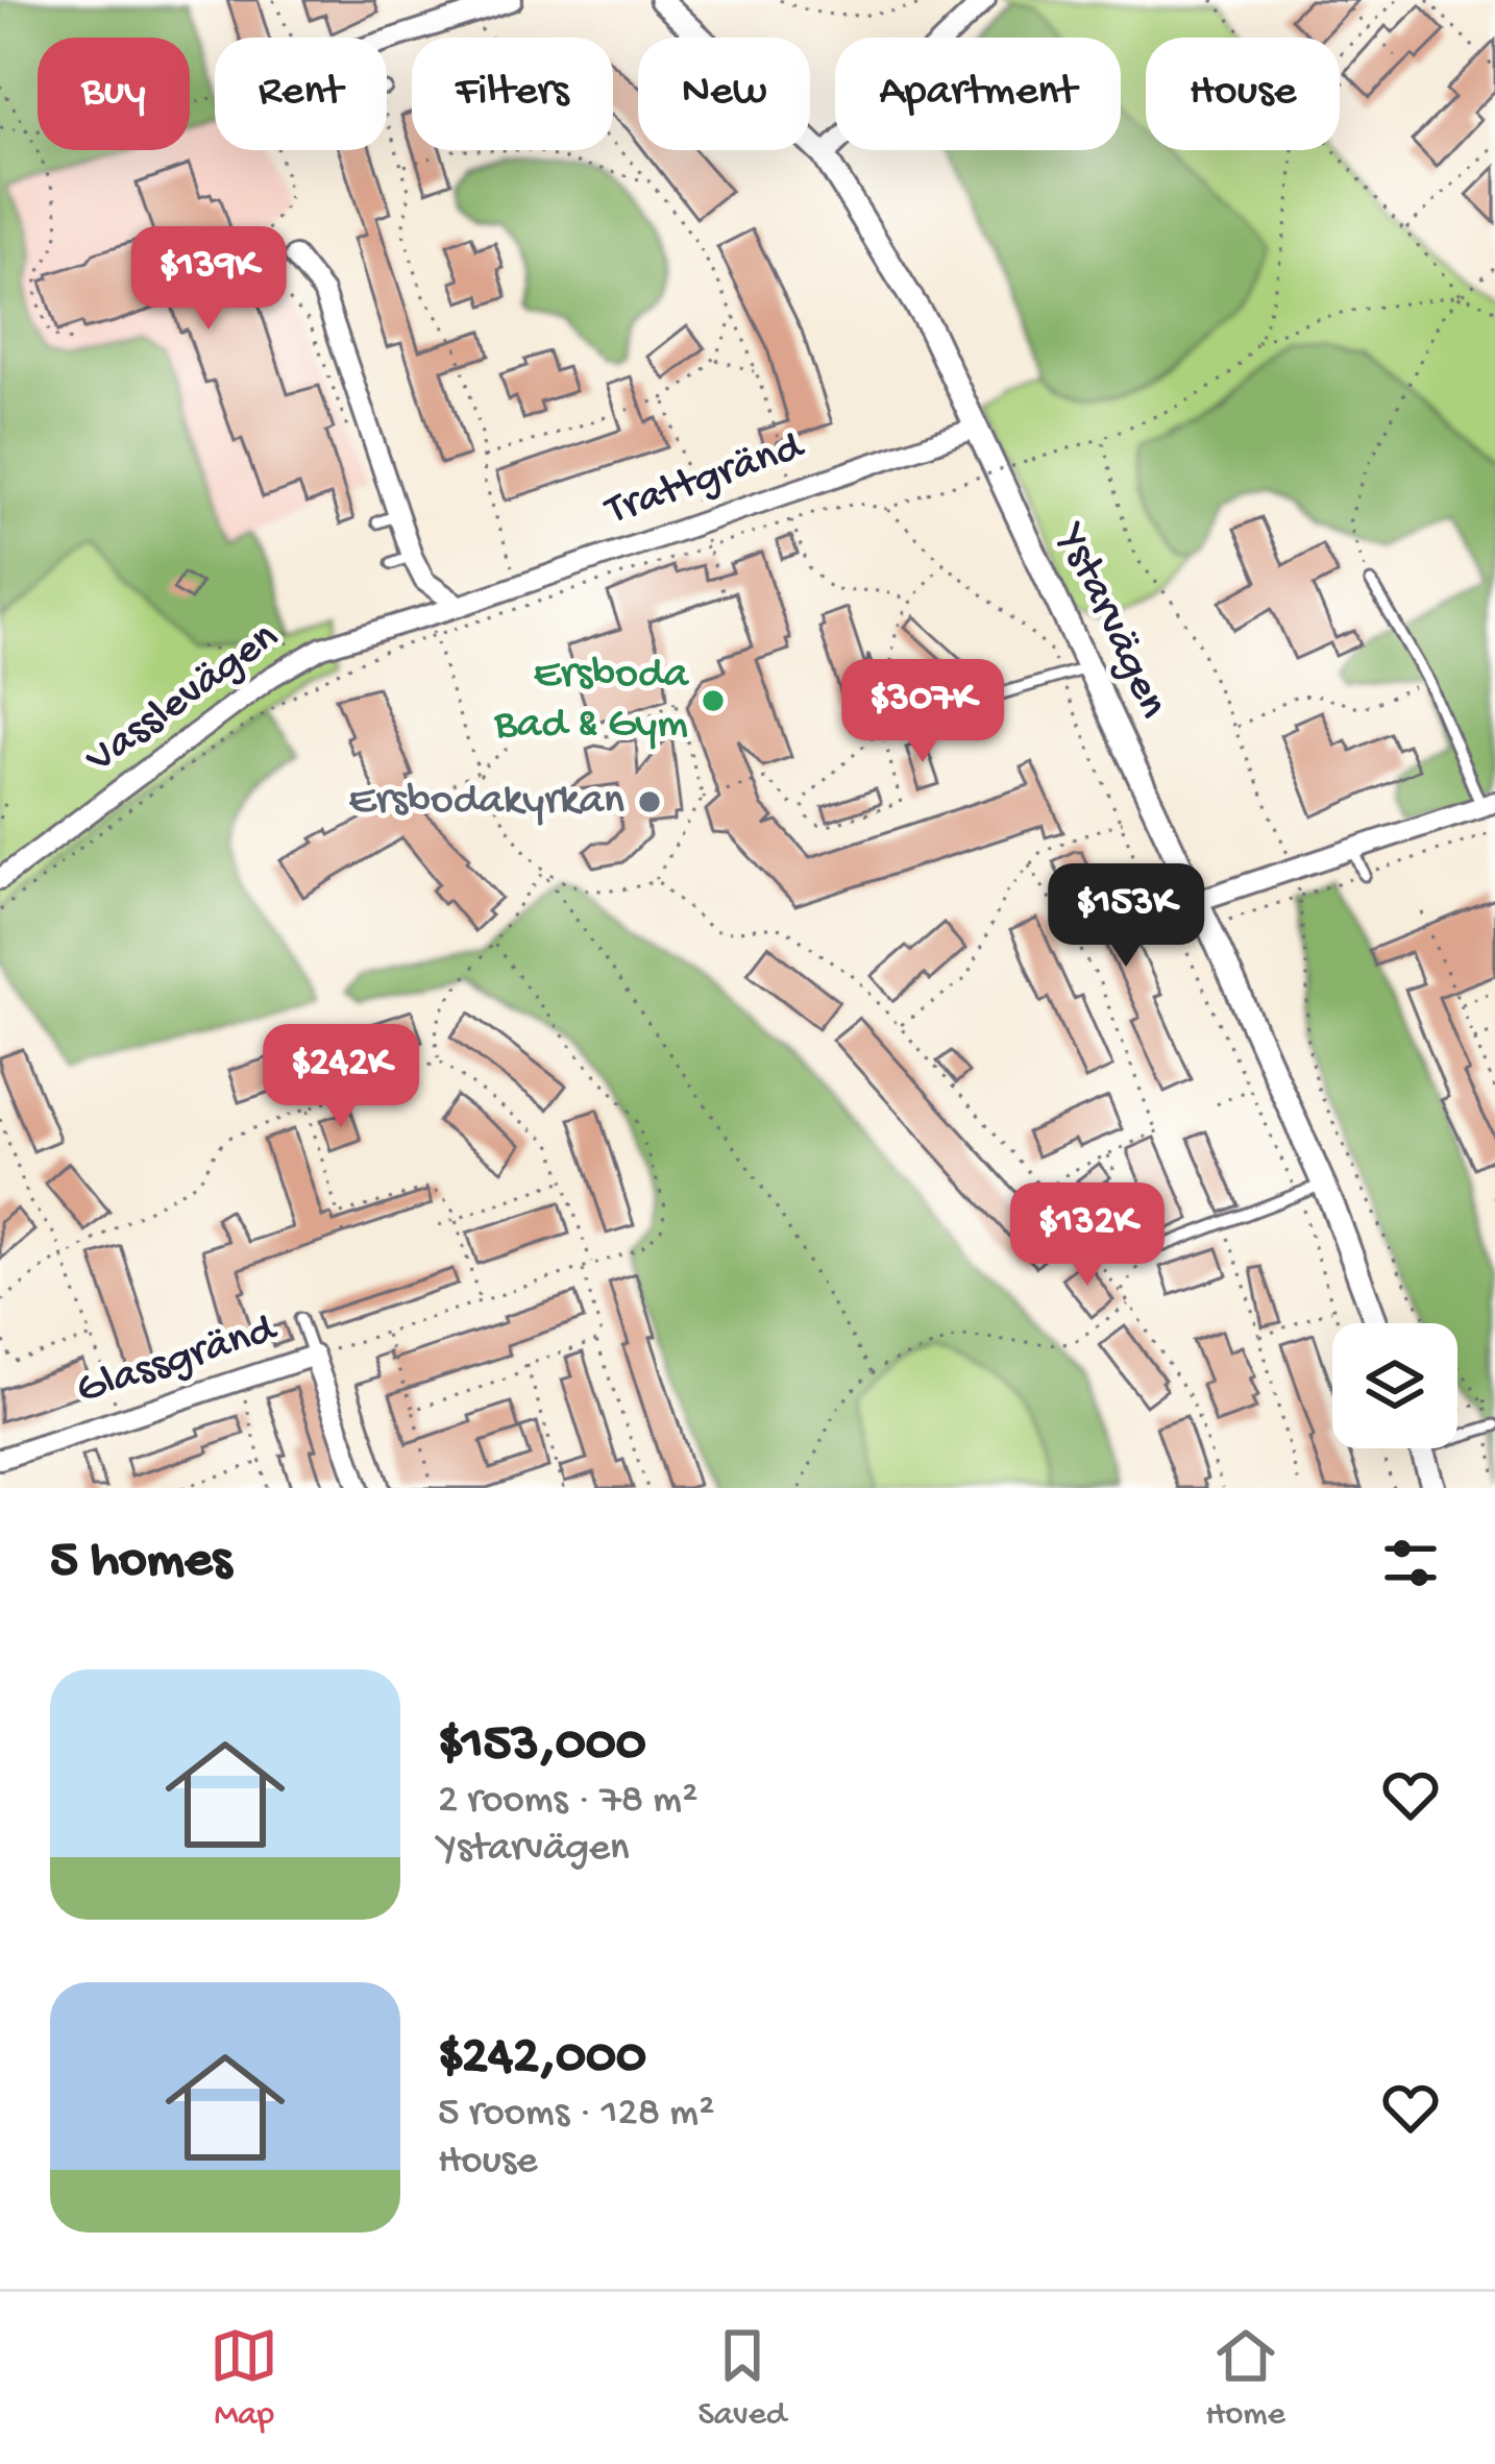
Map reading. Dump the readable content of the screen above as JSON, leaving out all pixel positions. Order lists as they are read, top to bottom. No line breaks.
{"streets":{"street":["Trattgränd","Ystarvägen","Vasslevägen","Glassgränd"]},"crossings":[["Trattgränd","Ystarvägen"],["Trattgränd","Vasslevägen"]],"places":["Ersboda Bad & Gym","Ersbodakyrkan"],"page":{"chip":["Buy","Rent","Filters","New","Apartment","House"],"price":["$139K","$307K","$153K","$242K","$132K"],"heading":"5 homes","list":[{"name":"$153,000","note":"2 rooms · 78 m² · Ystarvägen"},{"name":"$242,000","note":"5 rooms · 128 m² · House"}],"tabs":["Map","Saved","Home"]}}
